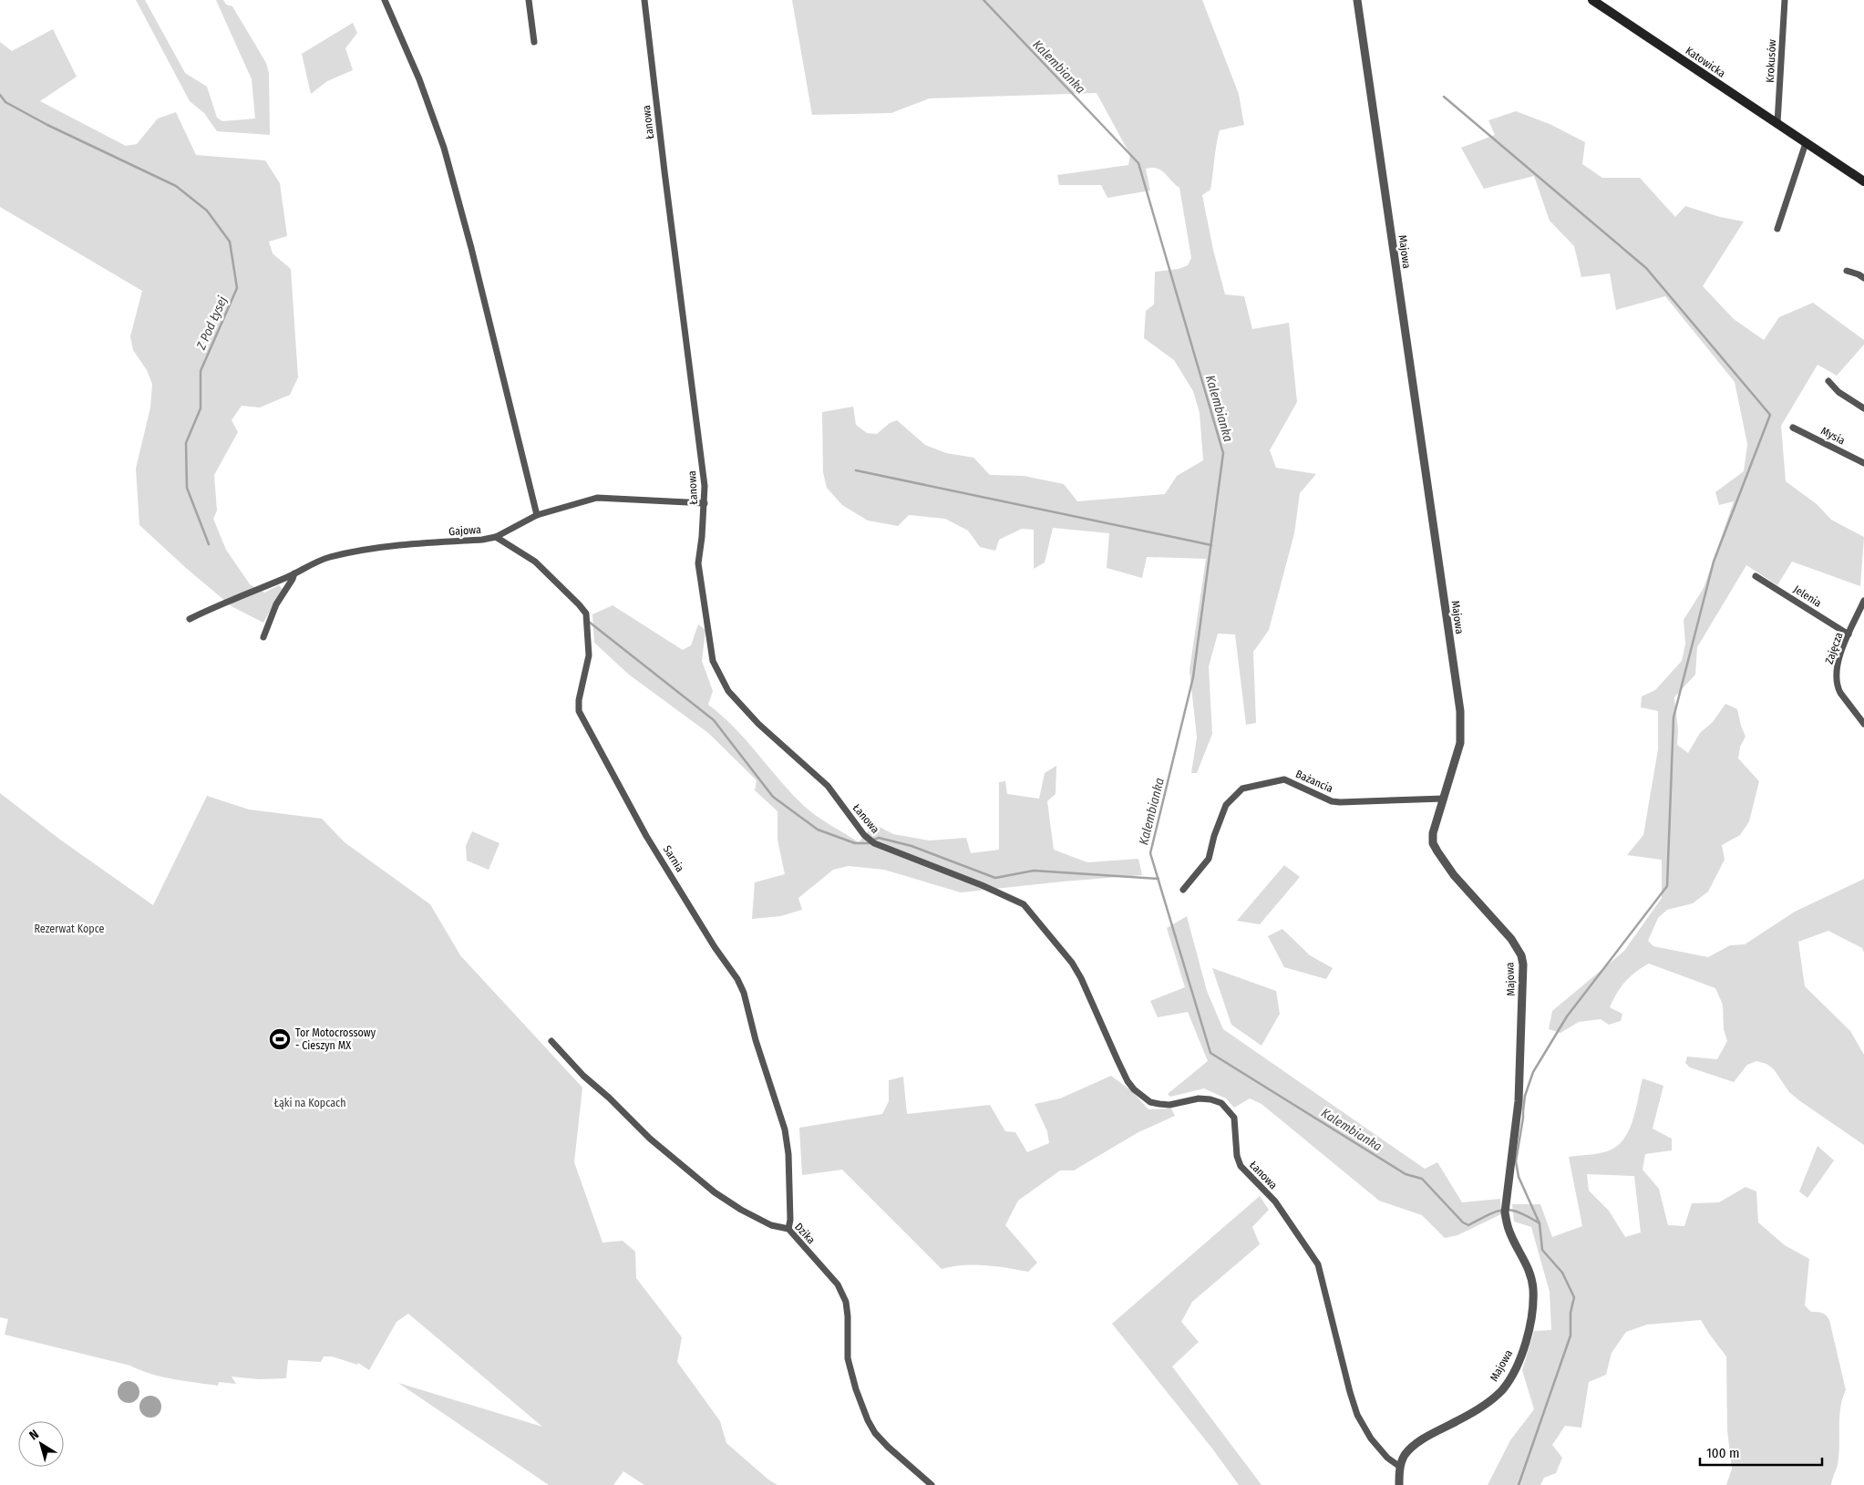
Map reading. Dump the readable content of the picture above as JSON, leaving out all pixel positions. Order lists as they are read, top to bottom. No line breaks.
{"streets":{"main road":["Katowicka"],"street":["Krokusów","Łanowa","Majowa","Mysia","Gajowa","Jelenia","Zajęcza","Bażancia","Sarnia","Dzika"]},"crossings":[["Krokusów","Katowicka"],["Łanowa","Majowa"],["Łanowa","Gajowa"],["Majowa","Bażancia"],["Gajowa","Sarnia"],["Jelenia","Zajęcza"],["Sarnia","Dzika"]],"water":["Kalembianka","Z Pod Łysej"],"parks":["Rezerwat Kopce","Łąki na Kopcach"],"places":{"sports":["Tor Motocrossowy - Cieszyn MX"]},"scale_bar":"100 m","north":"top left"}
